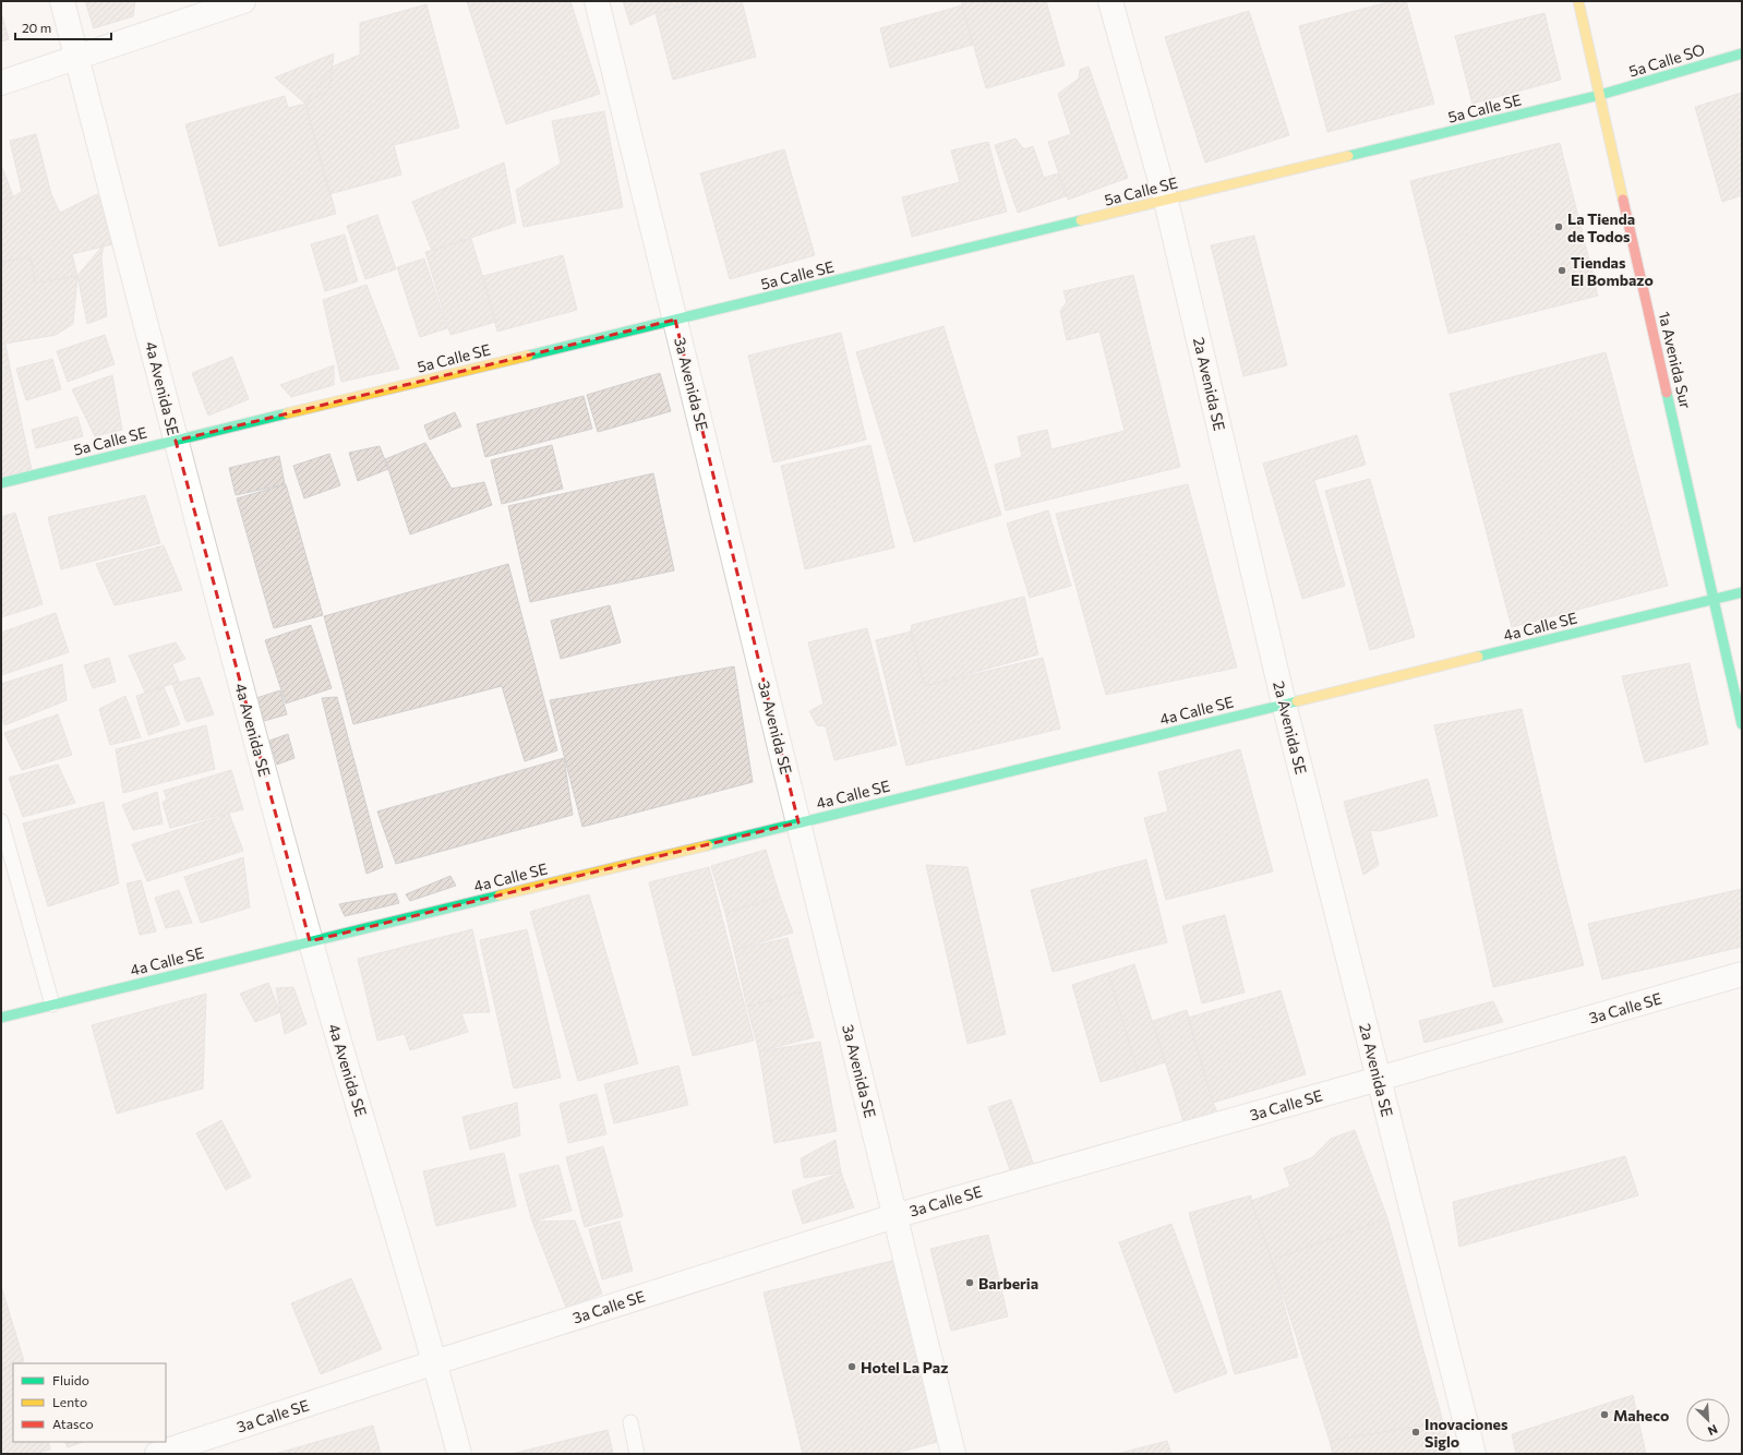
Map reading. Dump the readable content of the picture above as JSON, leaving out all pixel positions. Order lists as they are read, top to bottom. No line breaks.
{"streets":{"street":["5a Calle SO","5a Calle SE","1a Avenida Sur","3a Avenida SE","2a Avenida SE","4a Avenida SE","4a Calle SE","3a Calle SE"]},"crossings":[["5a Calle SO","5a Calle SE"],["5a Calle SO","1a Avenida Sur"],["5a Calle SE","1a Avenida Sur"],["5a Calle SE","3a Avenida SE"],["5a Calle SE","2a Avenida SE"],["5a Calle SE","4a Avenida SE"],["1a Avenida Sur","4a Calle SE"],["3a Avenida SE","4a Calle SE"],["3a Avenida SE","3a Calle SE"],["2a Avenida SE","4a Calle SE"],["2a Avenida SE","3a Calle SE"],["4a Avenida SE","4a Calle SE"],["4a Avenida SE","3a Calle SE"]],"places":["La Tienda de Todos","Tiendas El Bombazo","Barberia","Hotel La Paz","Maheco","Inovaciones Siglo"],"legend":["Fluido","Lento","Atasco"],"scale_bar":"20 m","north":"bottom right"}
